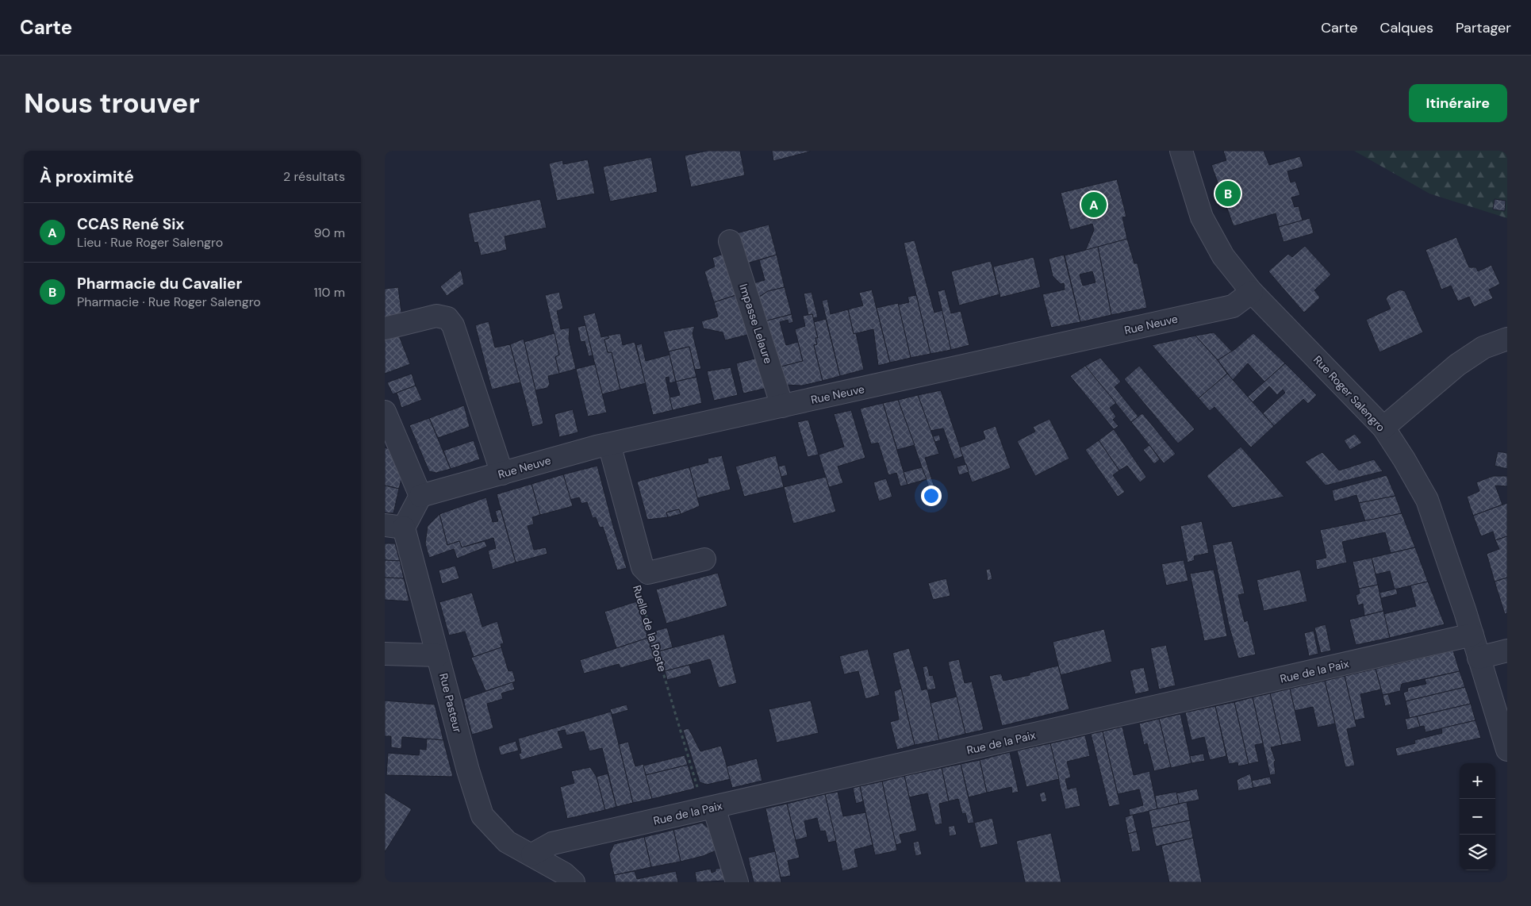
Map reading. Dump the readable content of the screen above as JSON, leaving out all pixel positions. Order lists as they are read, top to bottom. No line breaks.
{"streets":{"street":["Impasse Lelaure","Rue Neuve","Rue Roger Salengro","Ruelle de la Poste","Rue de la Paix","Rue Pasteur"]},"crossings":[["Impasse Lelaure","Rue Neuve"],["Rue Neuve","Rue Roger Salengro"],["Rue Neuve","Ruelle de la Poste"],["Rue Roger Salengro","Rue de la Paix"],["Ruelle de la Poste","Rue de la Paix"],["Rue de la Paix","Rue Pasteur"]],"page":{"header":"Carte","nav":["Carte","Calques","Partager"],"buttons":"Itinéraire","title":"Nous trouver","heading":["À proximité","2 résultats"],"pins":["B","A"],"list":[{"mark":"A","name":"CCAS René Six","note":"Lieu · Rue Roger Salengro","value":"90 m"},{"mark":"B","name":"Pharmacie du Cavalier","note":"Pharmacie · Rue Roger Salengro","value":"110 m"}],"map_buttons":["+","−"]}}
